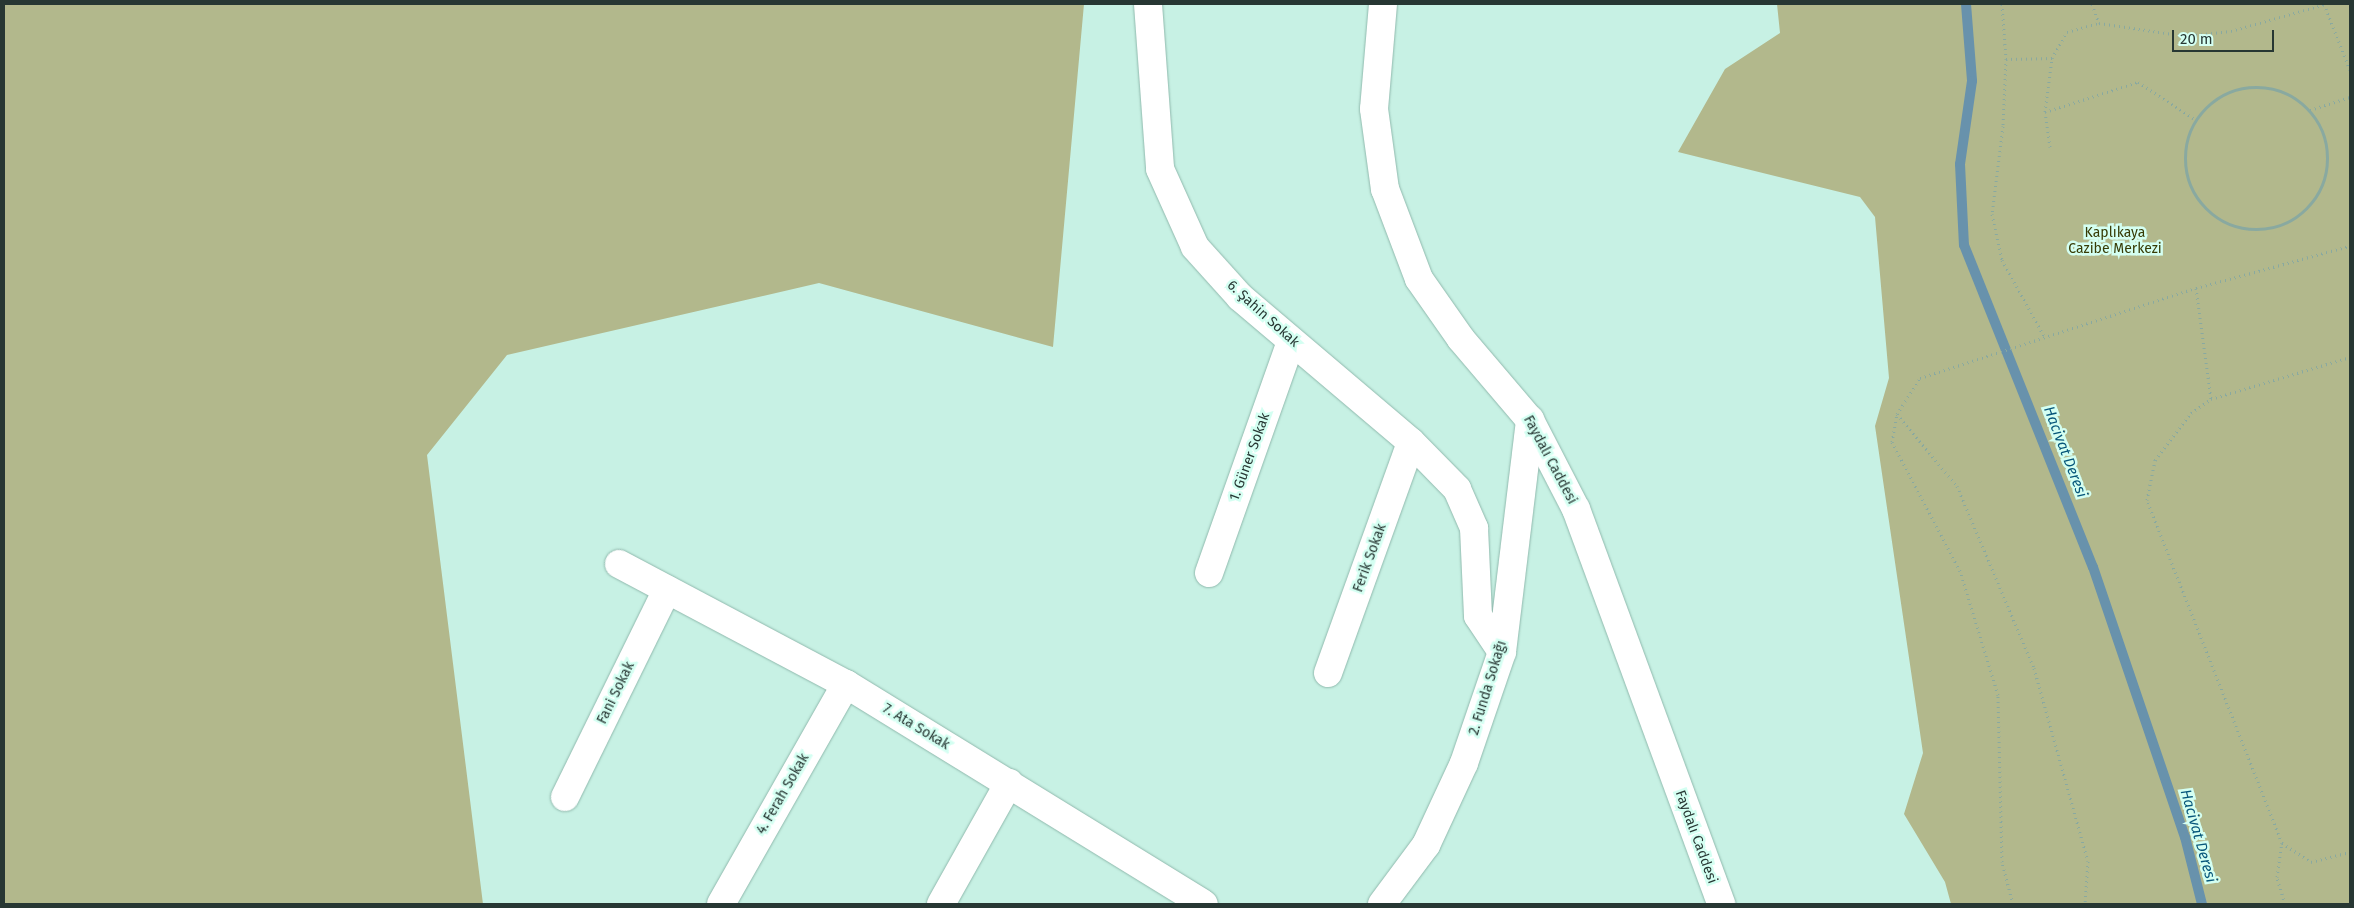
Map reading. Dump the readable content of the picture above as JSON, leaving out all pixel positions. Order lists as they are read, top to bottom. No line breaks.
{"streets":{"street":["6. Şahin Sokak","1. Güner Sokak","Faydalı Caddesi","Ferik Sokak","2. Funda Sokağı","Fani Sokak","7. Ata Sokak","4. Ferah Sokak"]},"crossings":[["6. Şahin Sokak","1. Güner Sokak"],["6. Şahin Sokak","Ferik Sokak"],["6. Şahin Sokak","2. Funda Sokağı"],["Faydalı Caddesi","2. Funda Sokağı"],["Fani Sokak","7. Ata Sokak"],["7. Ata Sokak","4. Ferah Sokak"]],"water":["Hacivat Deresi"],"parks":["Kaplıkaya Cazibe Merkezi"],"scale_bar":"20 m"}
